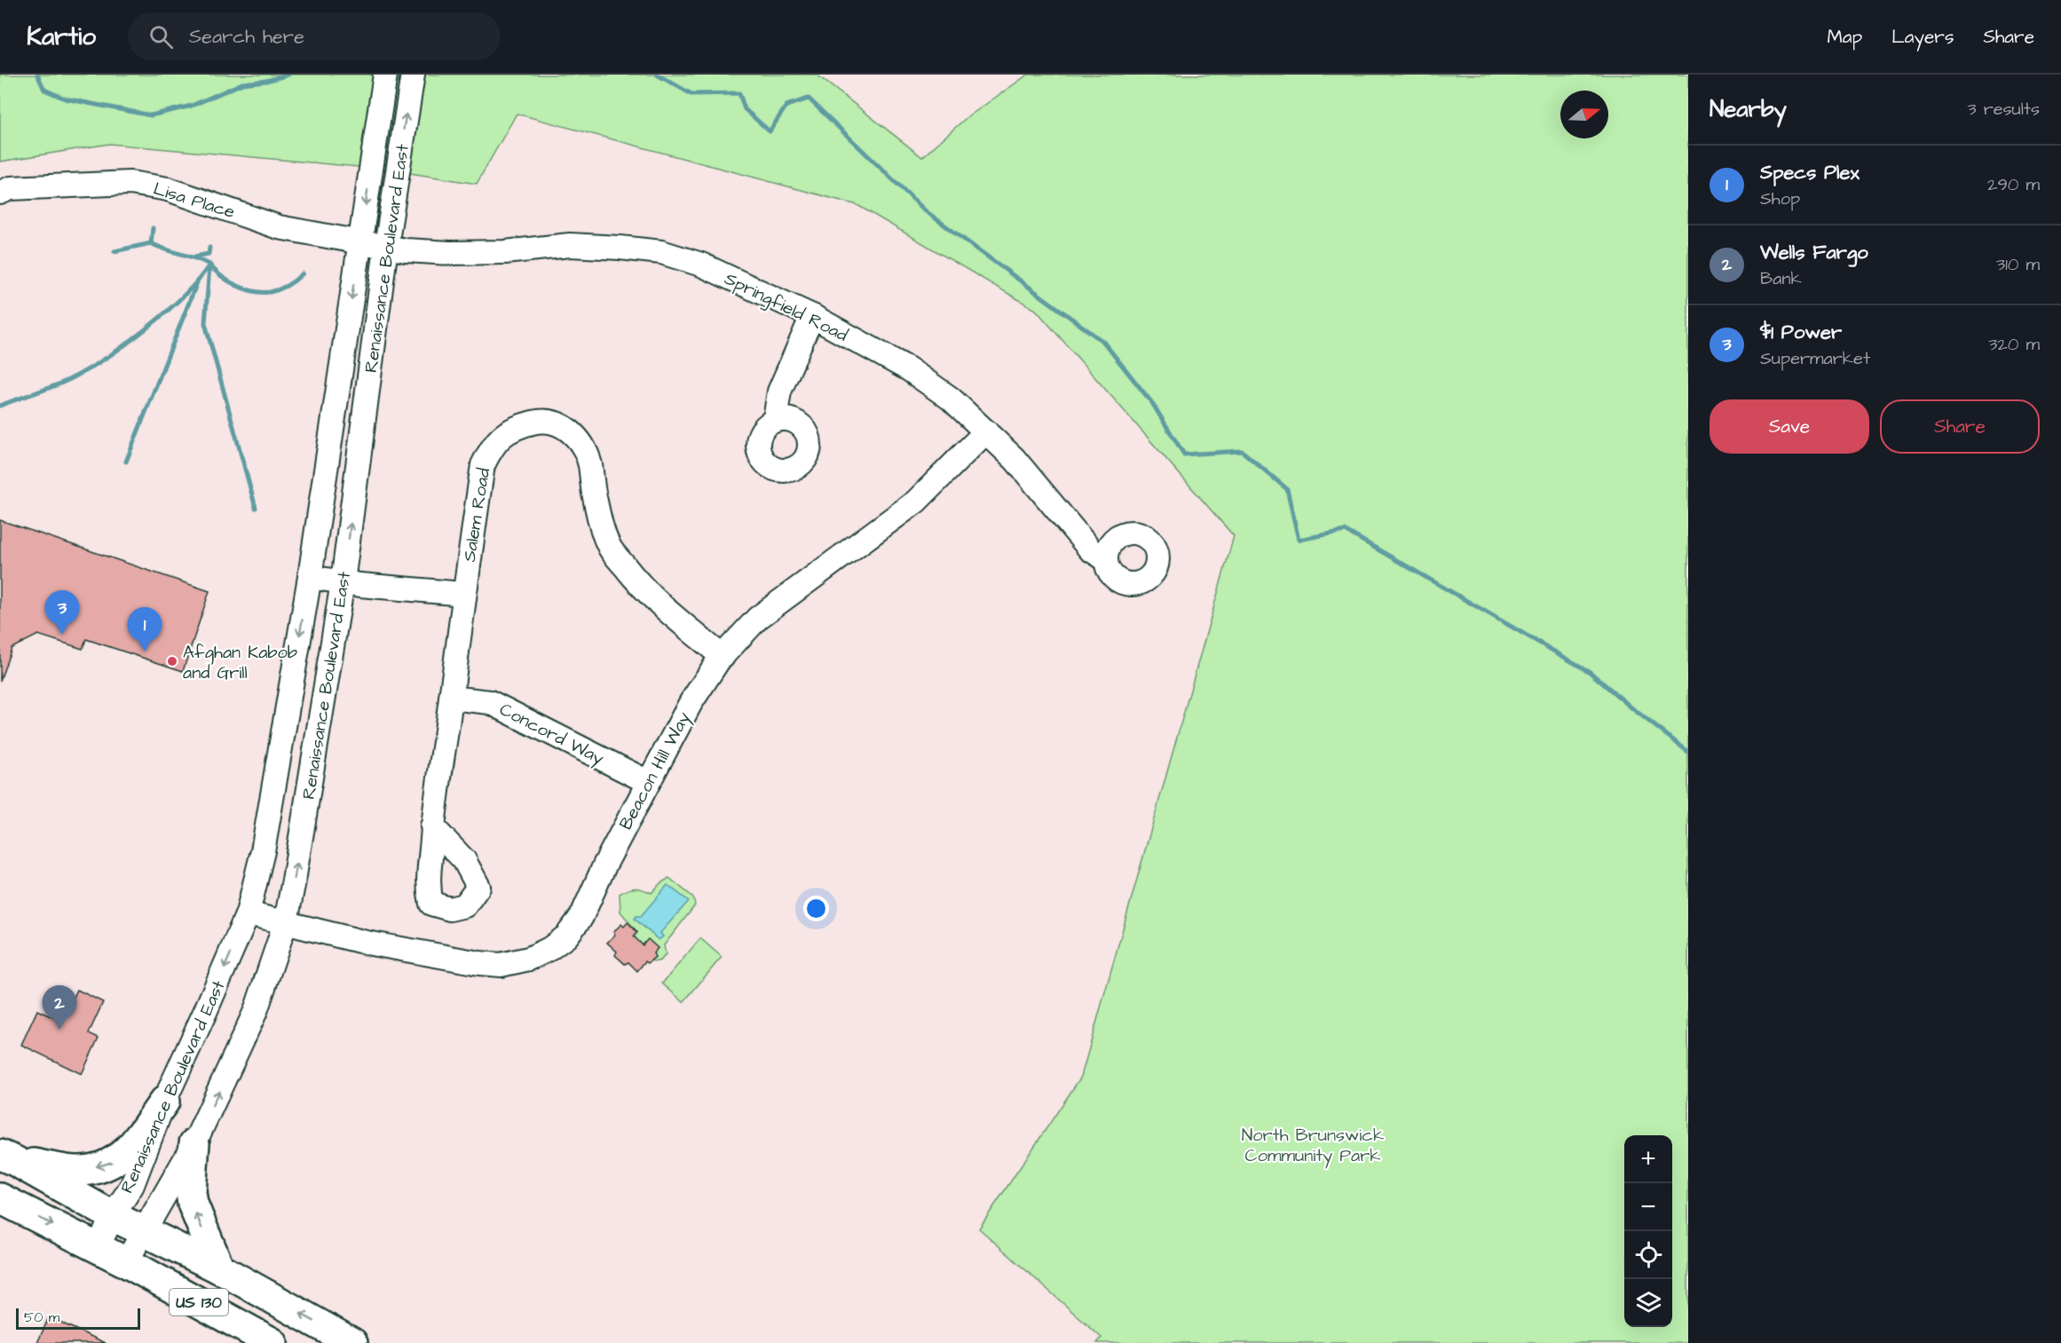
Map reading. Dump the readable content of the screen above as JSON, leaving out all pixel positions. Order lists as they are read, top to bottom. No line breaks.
{"streets":{"highway":["US 130"],"street":["Lisa Place","Renaissance Boulevard East","Springfield Road","Salem Road","Concord Way","Beacon Hill Way"]},"crossings":[["Lisa Place","Renaissance Boulevard East"],["Lisa Place","Springfield Road"],["Renaissance Boulevard East","Springfield Road"],["Renaissance Boulevard East","Beacon Hill Way"],["Renaissance Boulevard East","US 130"],["Springfield Road","Beacon Hill Way"],["Salem Road","Concord Way"],["Salem Road","Beacon Hill Way"],["Concord Way","Beacon Hill Way"]],"parks":["North Brunswick Community Park"],"places":["Afghan Kabob and Grill"],"scale_bar":"50 m","north":"right","page":{"header":"Kartio","search":"Search here","nav":["Map","Layers","Share"],"heading":["Nearby","3 results"],"list":[{"mark":"1","name":"Specs Plex","note":"Shop","value":"290 m"},{"mark":"2","name":"Wells Fargo","note":"Bank","value":"310 m"},{"mark":"3","name":"$1 Power","note":"Supermarket","value":"320 m"}],"buttons":["Save","Share"],"pins":["3","1","2"],"map_buttons":["+","−"],"scale":"50 m"}}
